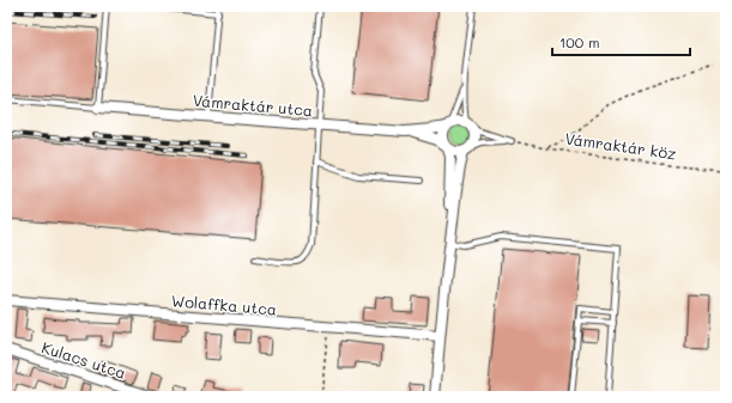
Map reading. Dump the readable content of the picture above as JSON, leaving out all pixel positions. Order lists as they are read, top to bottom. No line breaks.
{"streets":{"street":["Vámraktár utca","Wolaffka utca","Kulacs utca"],"path":["Vámraktár köz"]},"scale_bar":"100 m"}
